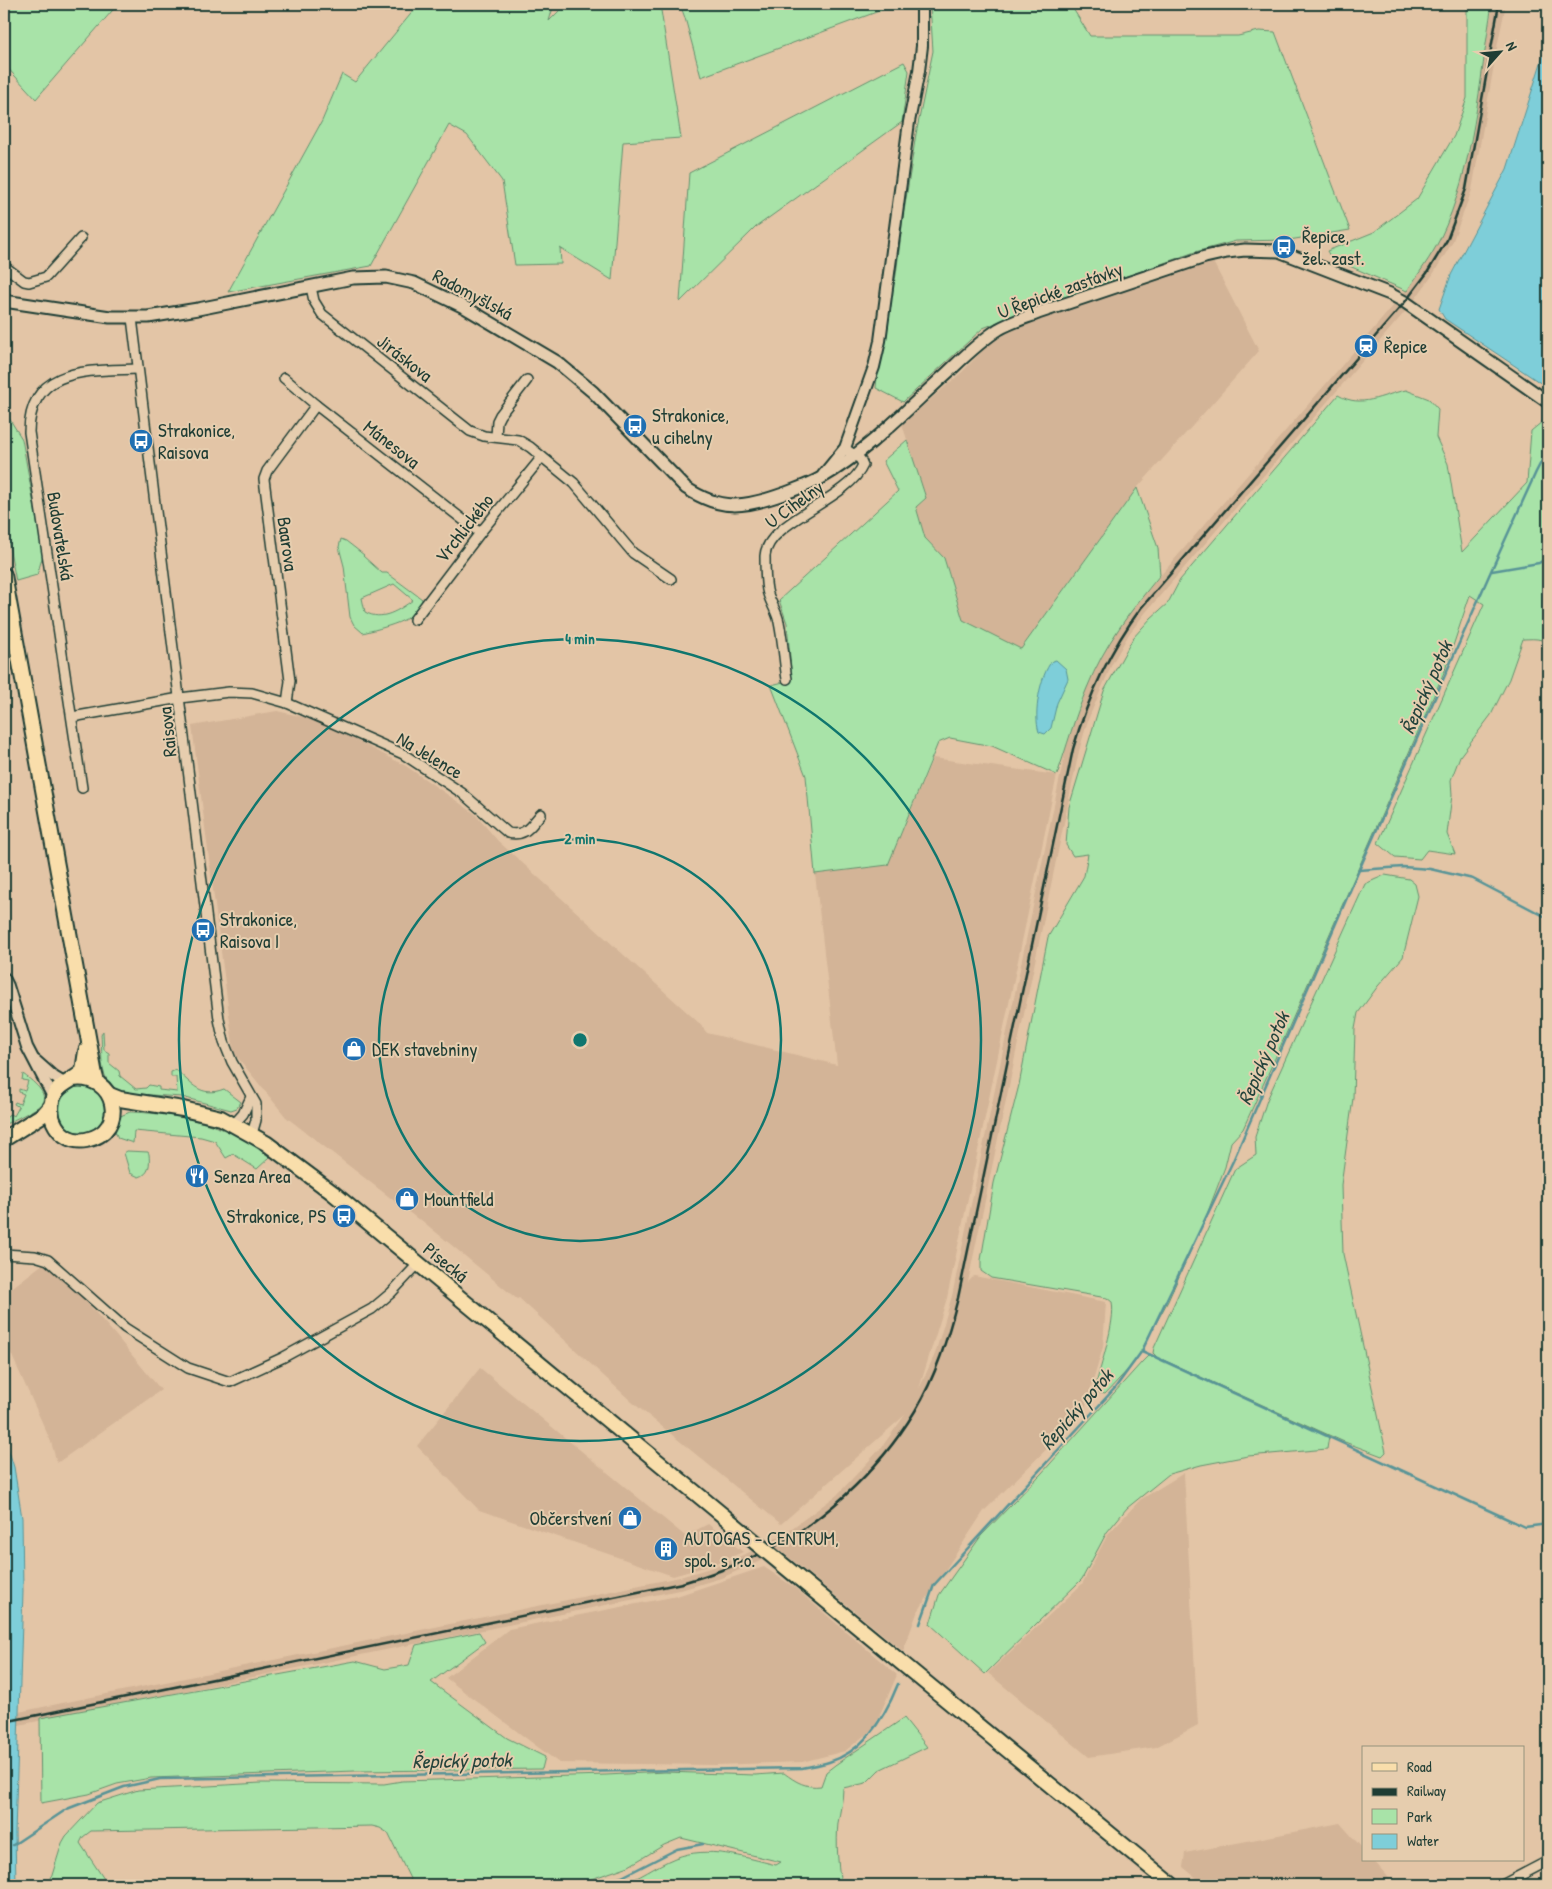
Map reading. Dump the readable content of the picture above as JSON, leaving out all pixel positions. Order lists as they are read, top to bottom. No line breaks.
{"streets":{"main road":["U Řepické zastávky","Radomyšlská","Písecká"],"street":["Jiráskova","Mánesova","U Cihelny","Vrchlického","Budovatelská","Baarova","Raisova","Na Jelence"]},"crossings":[["U Řepické zastávky","Radomyšlská"],["U Řepické zastávky","U Cihelny"],["Radomyšlská","Jiráskova"],["Radomyšlská","U Cihelny"],["Radomyšlská","Raisova"],["Jiráskova","Vrchlického"],["Mánesova","Vrchlického"],["Mánesova","Baarova"],["Budovatelská","Raisova"],["Budovatelská","Na Jelence"],["Baarova","Na Jelence"],["Raisova","Na Jelence"],["Raisova","Písecká"]],"water":["Řepický potok"],"places":{"bus stop":["Řepice, žel. zast.","Strakonice, u cihelny","Strakonice, Raisova","Strakonice, Raisova I","Strakonice, PS"],"station":["Řepice"],"shop":["DEK stavebniny","Mountfield","Občerstvení"],"restaurant":["Senza Area"],"building":["AUTOGAS - CENTRUM, spol. s r.o."]},"legend":["Road","Railway","Park","Water"],"north":"top right","rings":["4 min","2 min"]}
